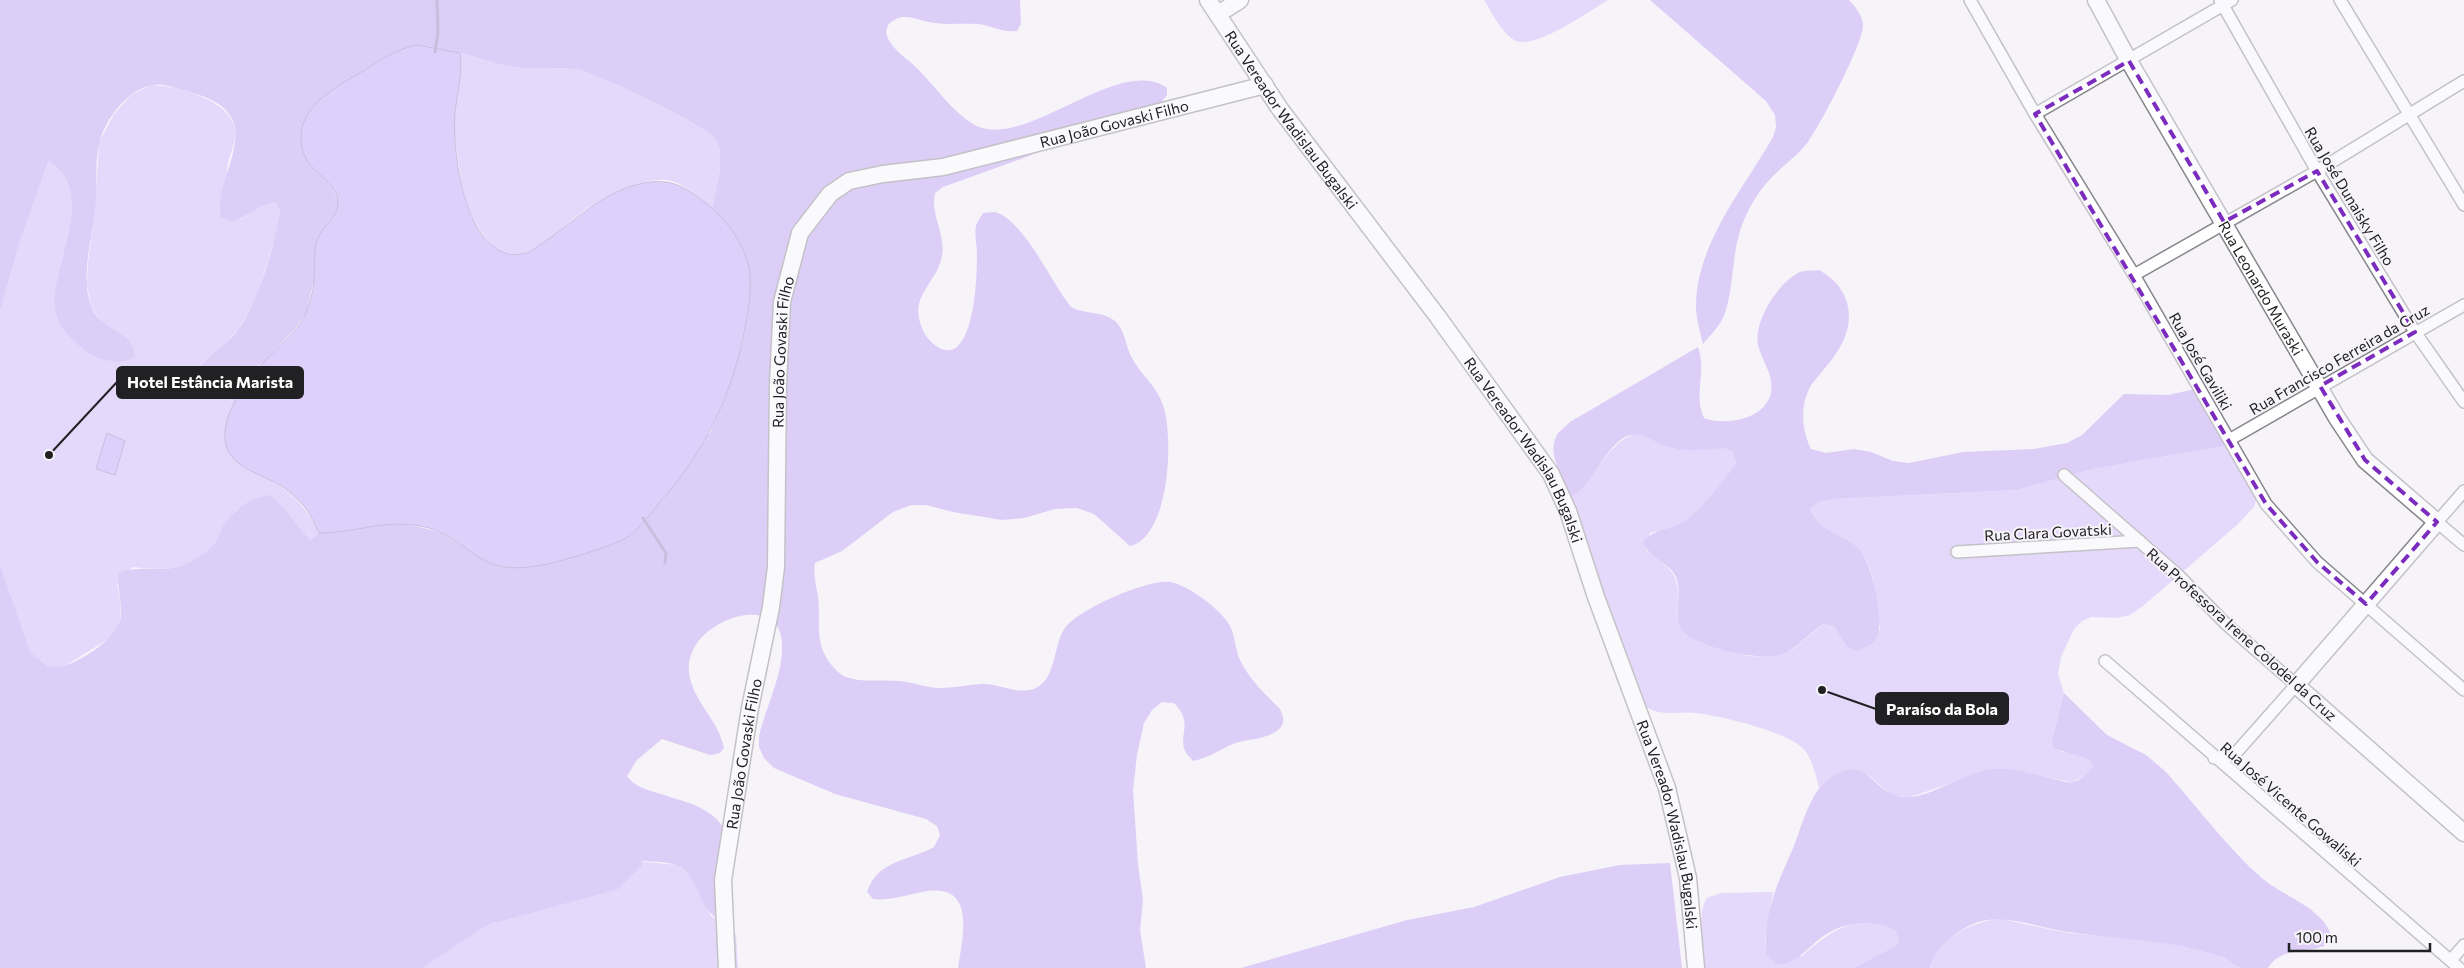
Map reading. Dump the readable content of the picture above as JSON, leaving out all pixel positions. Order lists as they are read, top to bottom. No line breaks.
{"streets":{"street":["Rua Vereador Wadislau Bugalski","Rua João Govaski Filho","Rua José Dunaisky Filho","Rua Leonardo Muraski","Rua Francisco Ferreira da Cruz","Rua José Gaviliki","Rua Clara Govatski","Rua Professora Irene Colodel da Cruz","Rua José Vicente Gowaliski"]},"crossings":[["Rua Vereador Wadislau Bugalski","Rua João Govaski Filho"],["Rua José Dunaisky Filho","Rua Francisco Ferreira da Cruz"],["Rua Leonardo Muraski","Rua Francisco Ferreira da Cruz"],["Rua Francisco Ferreira da Cruz","Rua José Gaviliki"],["Rua Clara Govatski","Rua Professora Irene Colodel da Cruz"]],"places":["Hotel Estância Marista","Paraíso da Bola"],"scale_bar":"100 m"}
